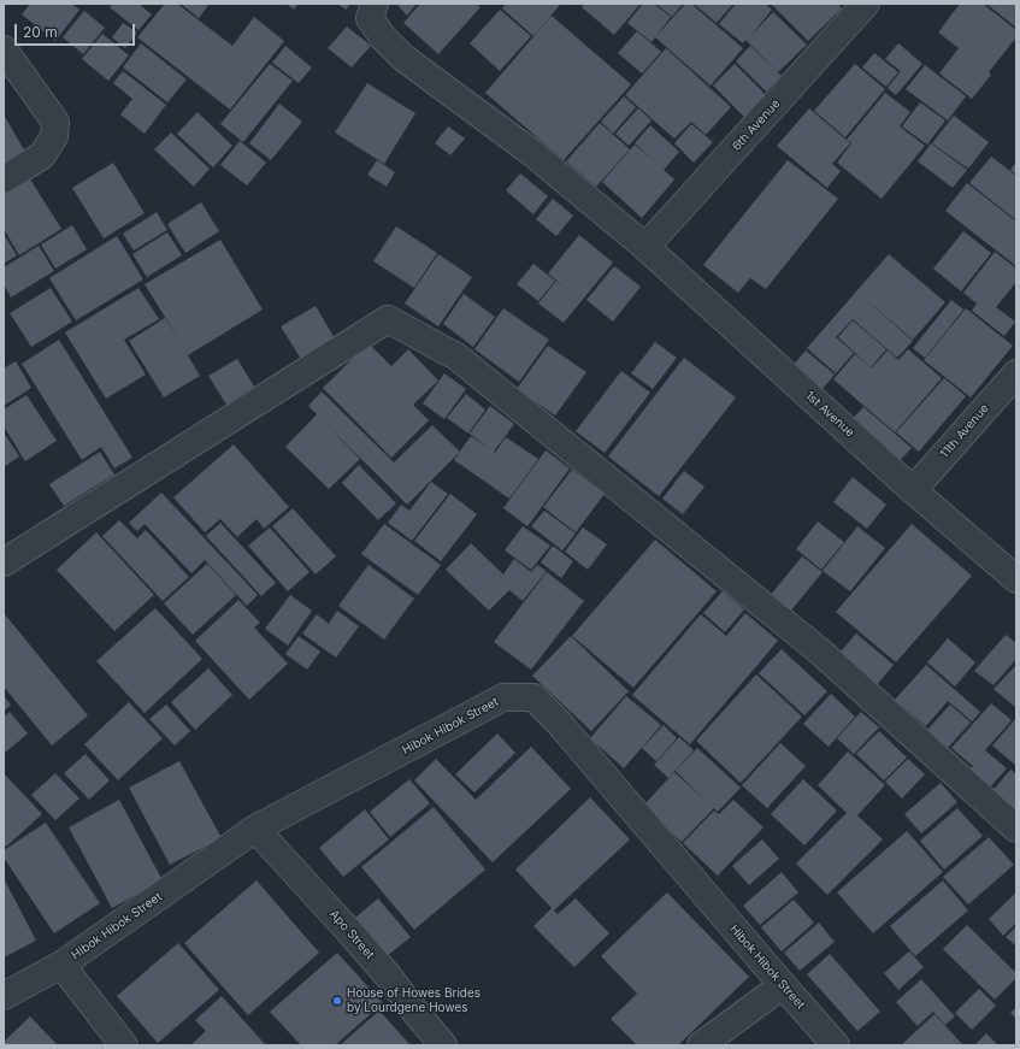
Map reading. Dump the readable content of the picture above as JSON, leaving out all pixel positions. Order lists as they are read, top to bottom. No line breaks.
{"streets":{"street":["6th Avenue","1st Avenue","11th Avenue","Hibok Hibok Street","Apo Street"]},"crossings":[["6th Avenue","1st Avenue"],["1st Avenue","11th Avenue"],["Hibok Hibok Street","Apo Street"]],"places":["House of Howes Brides by Lourdgene Howes"],"scale_bar":"20 m"}
